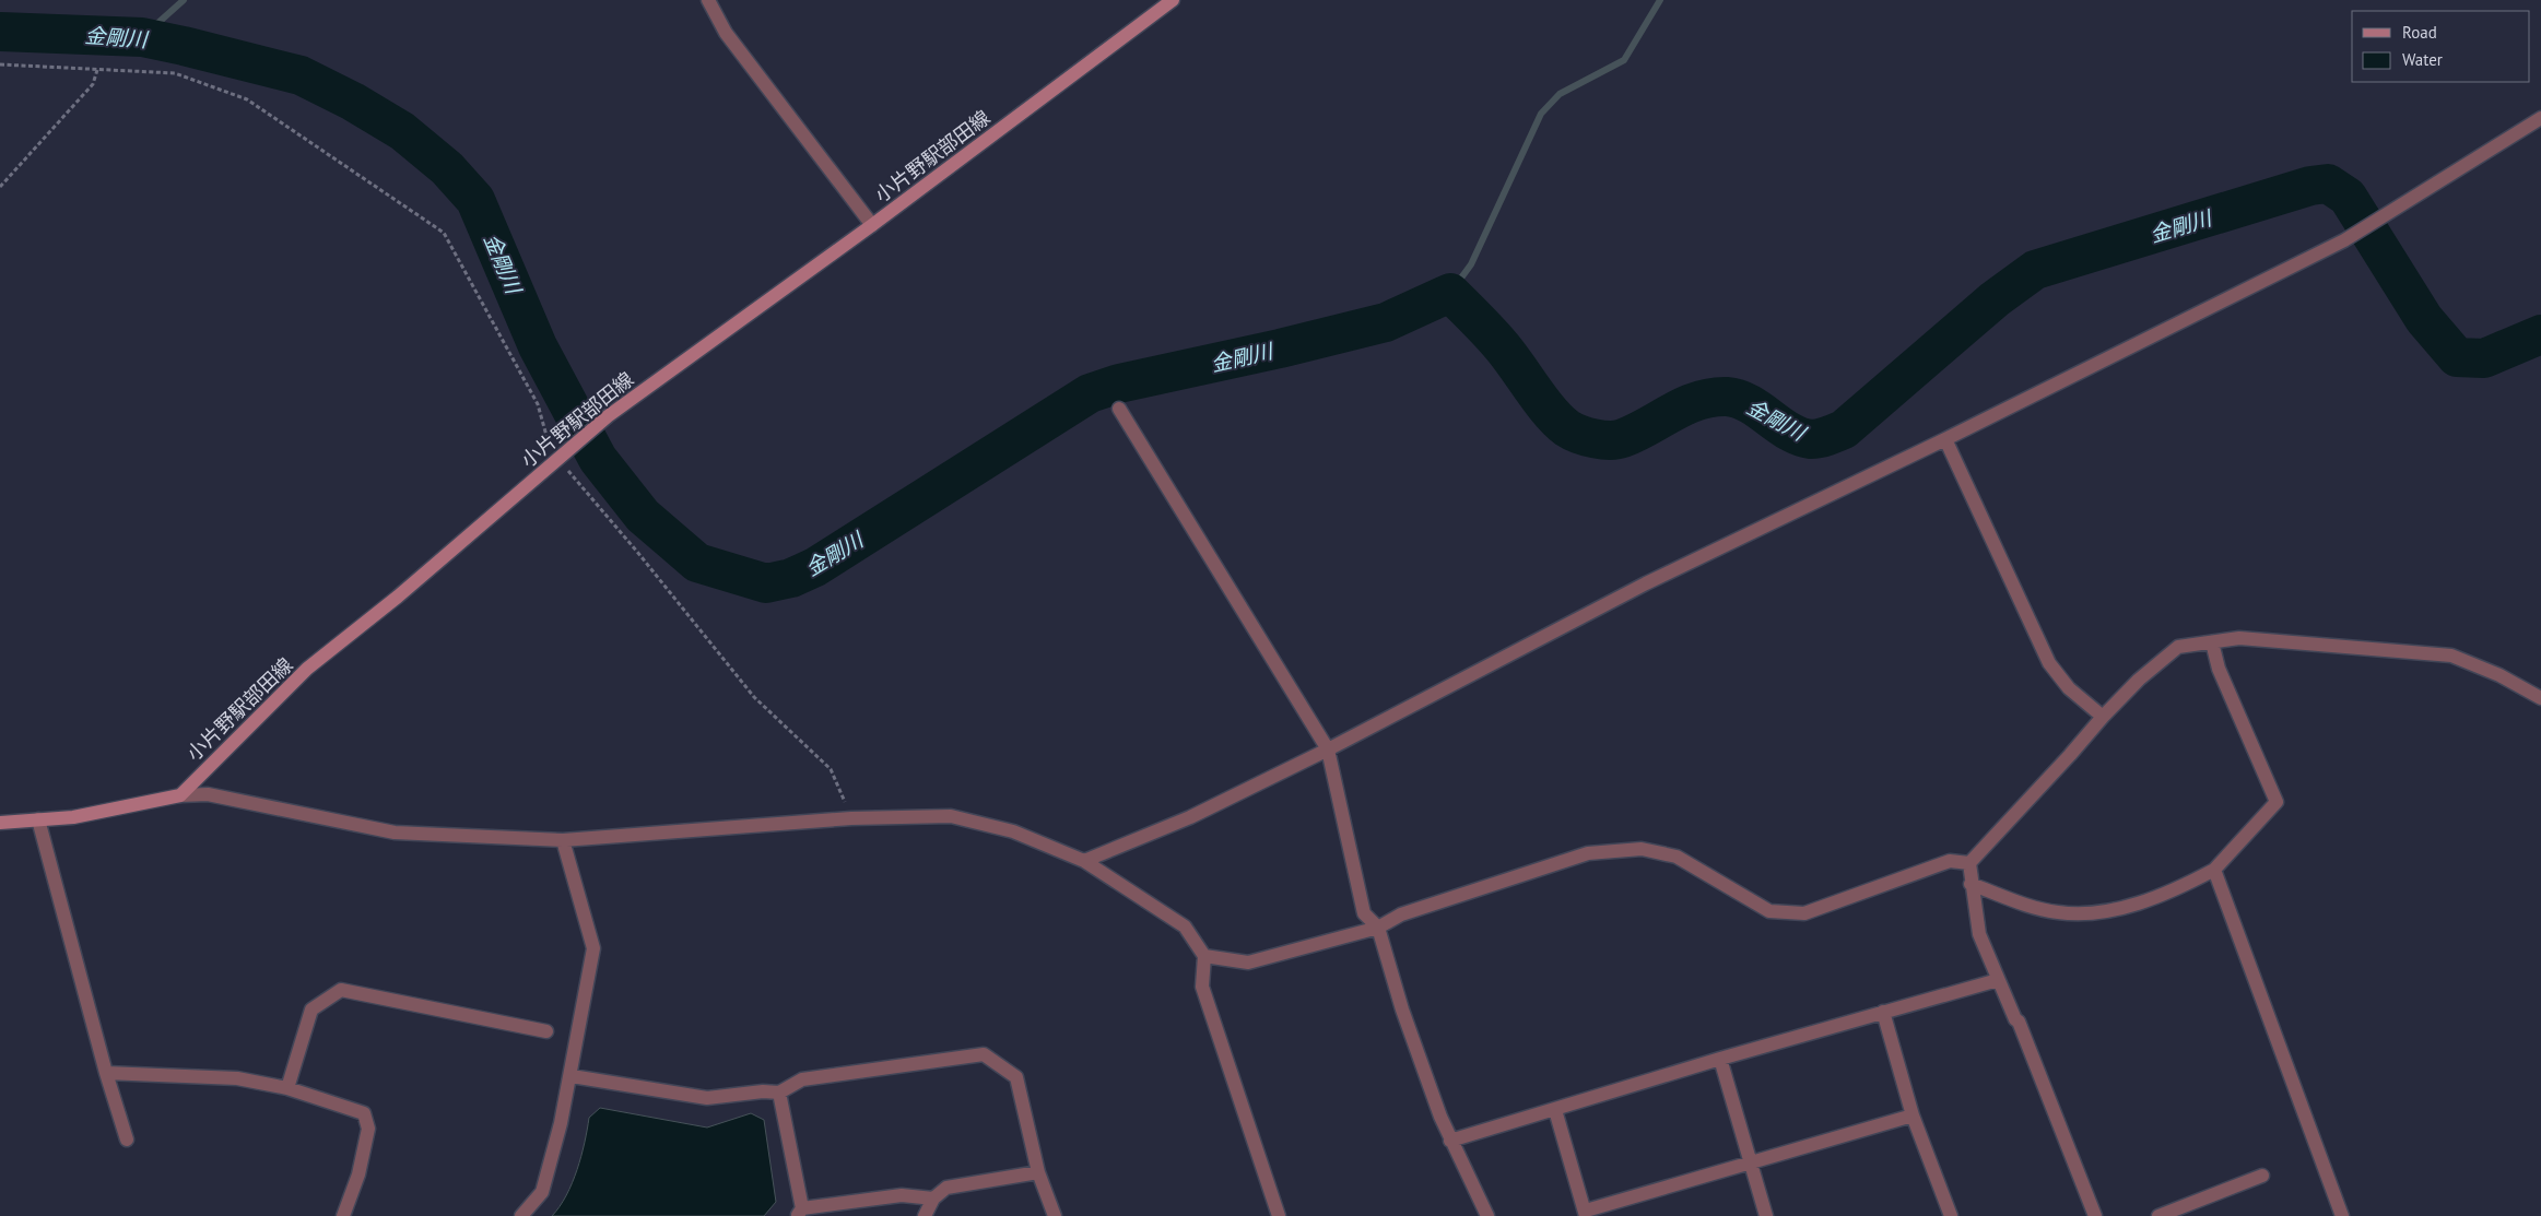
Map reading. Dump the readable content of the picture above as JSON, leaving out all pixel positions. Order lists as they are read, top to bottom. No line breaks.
{"streets":{"main road":["小片野駅部田線"]},"water":["金剛川"],"legend":["Road","Water"]}
